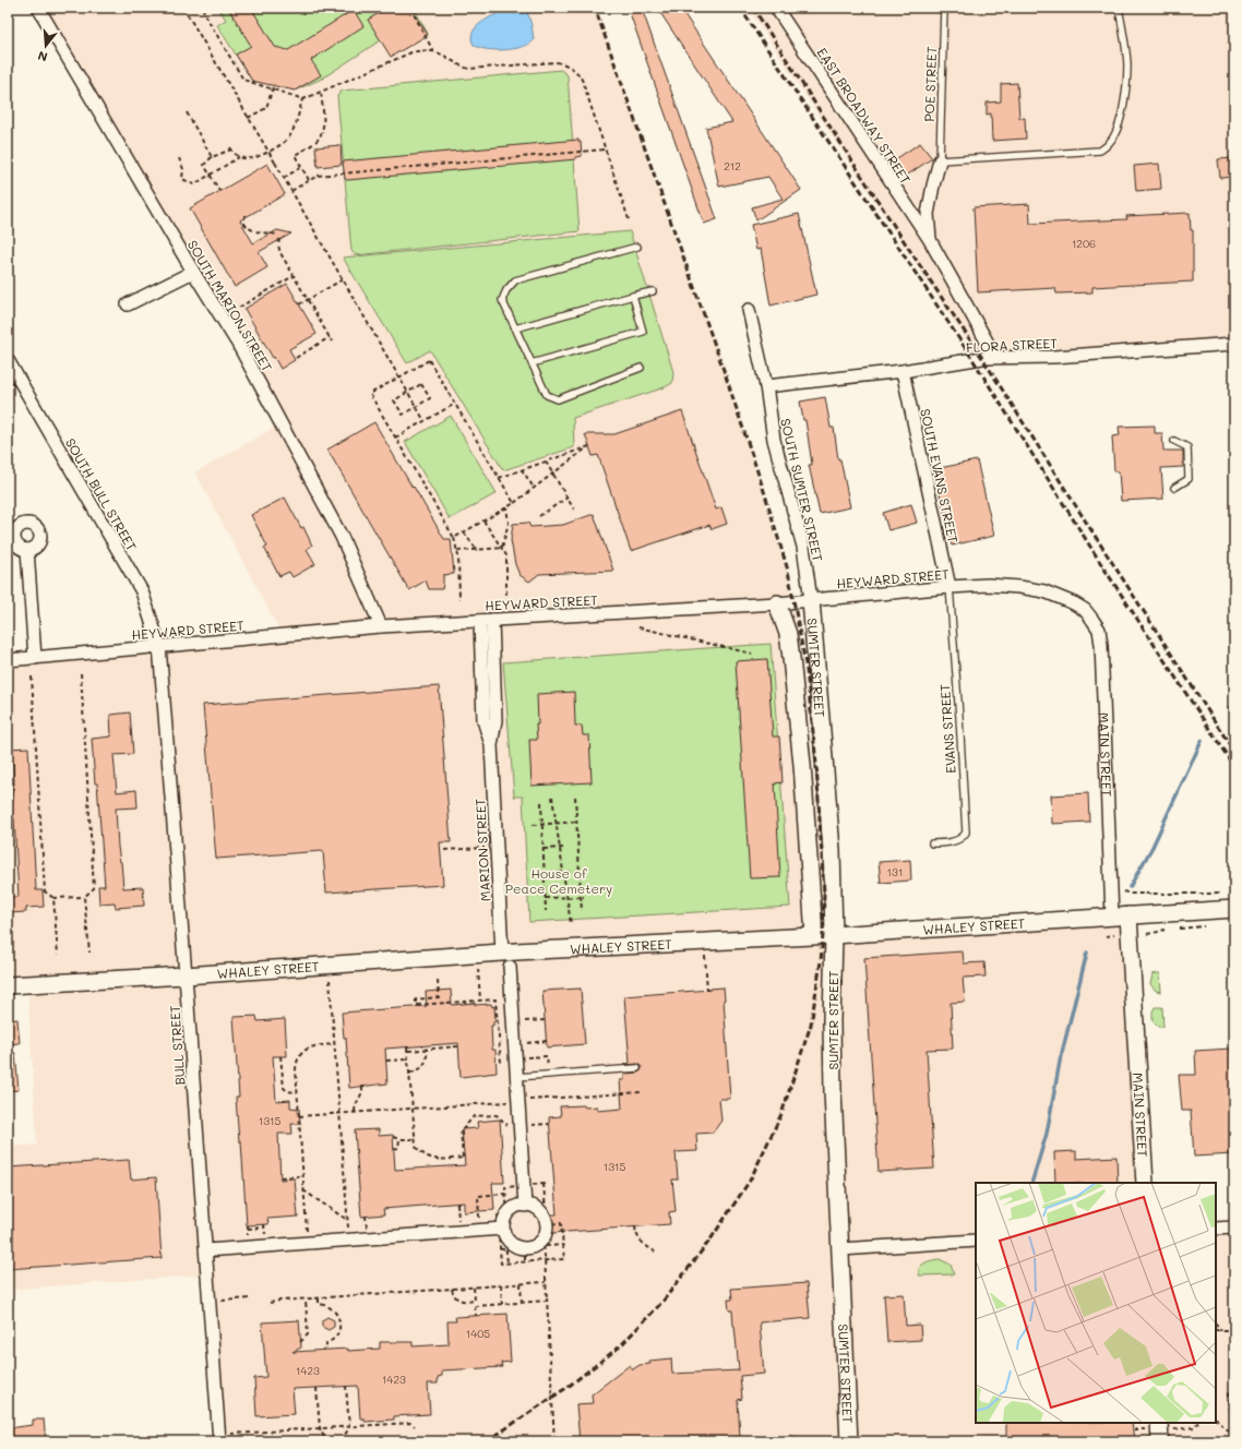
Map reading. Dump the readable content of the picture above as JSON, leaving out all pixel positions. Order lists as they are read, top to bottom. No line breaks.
{"streets":{"street":["EAST BROADWAY STREET","SOUTH MARION STREET","FLORA STREET","SOUTH EVANS STREET","SOUTH SUMTER STREET","SOUTH BULL STREET","HEYWARD STREET","SUMTER STREET","MAIN STREET","MARION STREET","WHALEY STREET","BULL STREET"],"lane":["POE STREET","EVANS STREET"]},"crossings":[["POE STREET","EAST BROADWAY STREET"],["EAST BROADWAY STREET","FLORA STREET"],["SOUTH MARION STREET","HEYWARD STREET"],["FLORA STREET","SOUTH EVANS STREET"],["FLORA STREET","SOUTH SUMTER STREET"],["SOUTH EVANS STREET","HEYWARD STREET"],["SOUTH EVANS STREET","EVANS STREET"],["SOUTH SUMTER STREET","HEYWARD STREET"],["SOUTH SUMTER STREET","SUMTER STREET"],["SOUTH BULL STREET","HEYWARD STREET"],["SOUTH BULL STREET","BULL STREET"],["HEYWARD STREET","SUMTER STREET"],["HEYWARD STREET","EVANS STREET"],["HEYWARD STREET","MAIN STREET"],["HEYWARD STREET","MARION STREET"],["HEYWARD STREET","BULL STREET"],["SUMTER STREET","WHALEY STREET"],["MAIN STREET","WHALEY STREET"],["MARION STREET","WHALEY STREET"],["WHALEY STREET","BULL STREET"]],"parks":["House of Peace Cemetery"],"house_numbers":["212","1206","131","1315","1315","1405","1423","1423"],"north":"bottom"}
